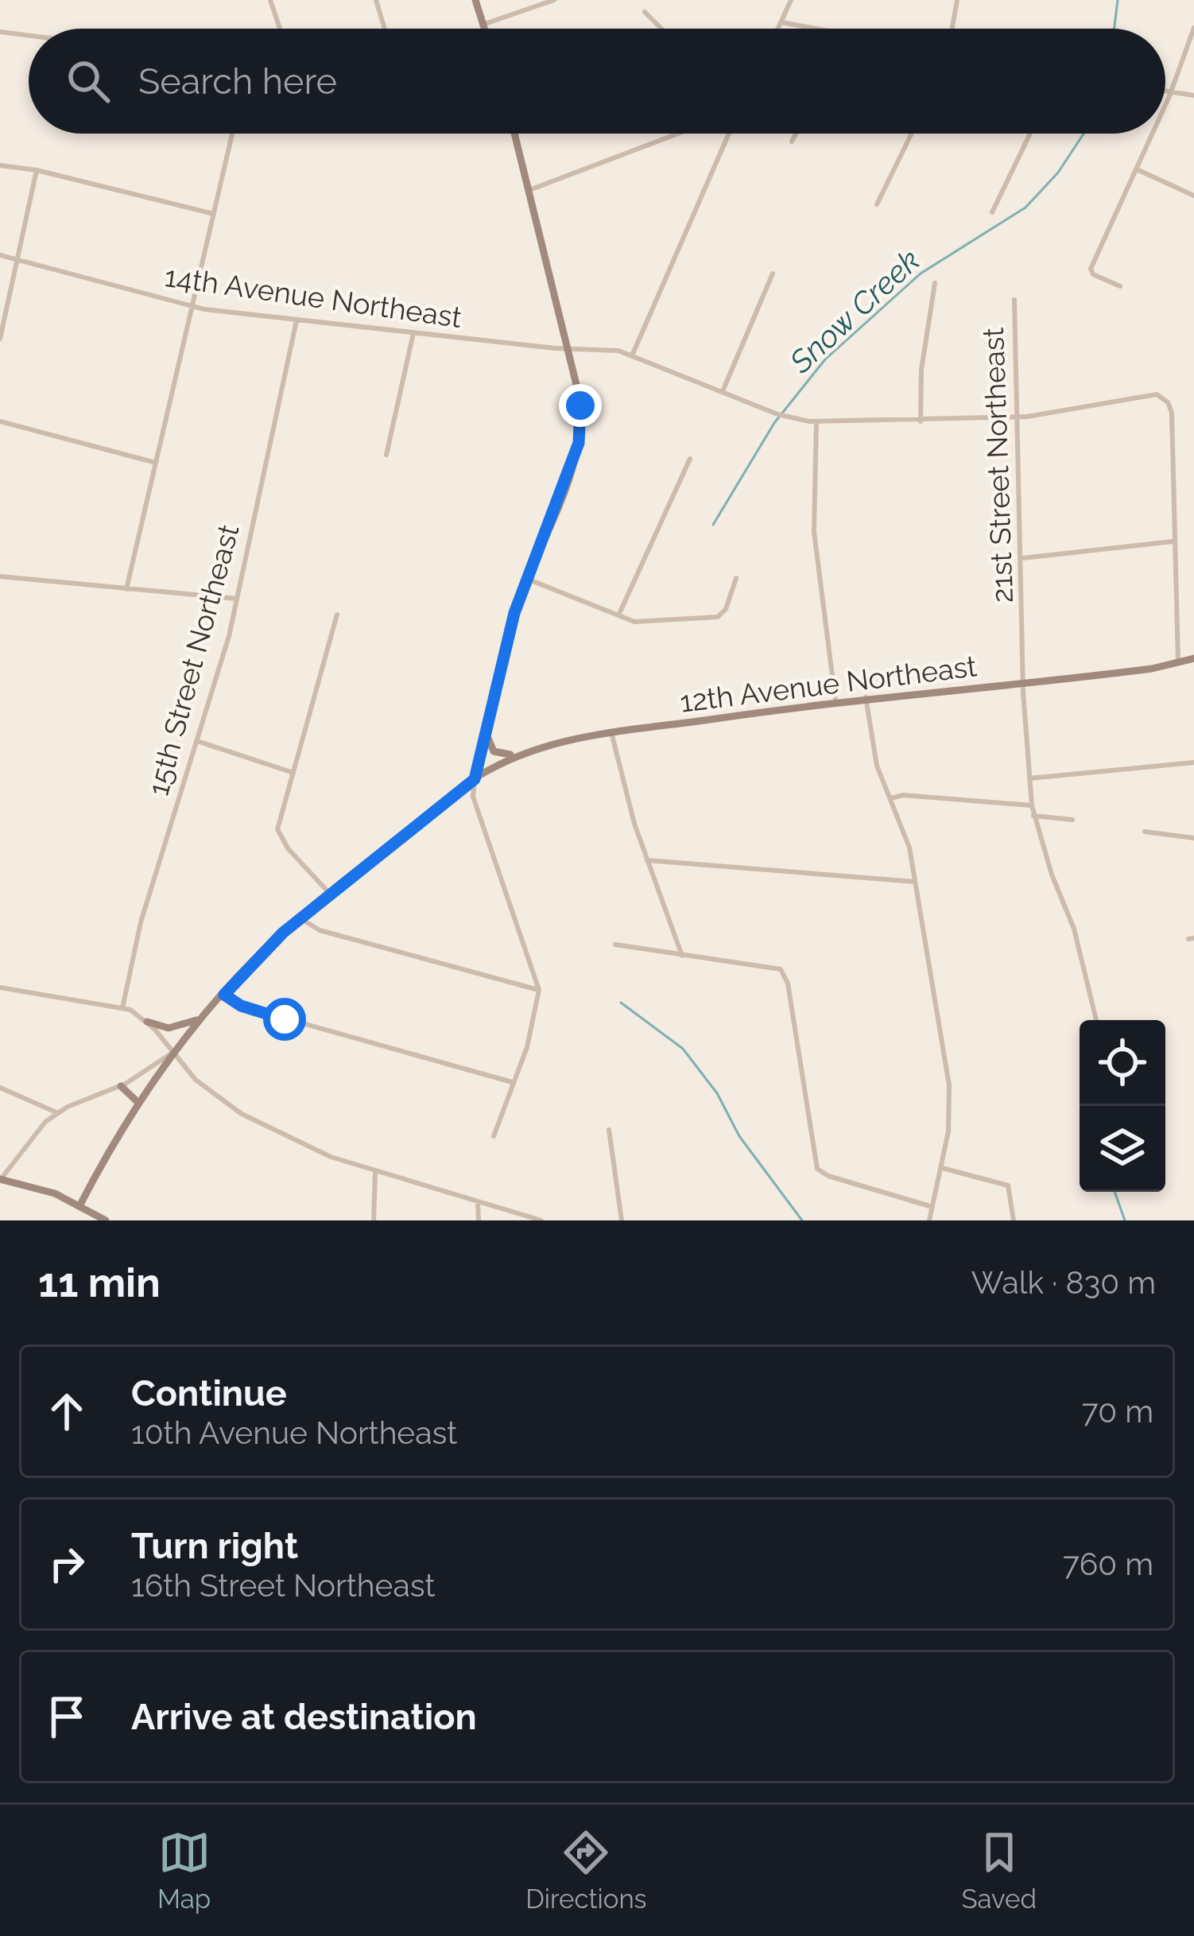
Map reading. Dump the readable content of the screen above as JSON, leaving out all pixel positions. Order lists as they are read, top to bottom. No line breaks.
{"streets":{"main road":["12th Avenue Northeast"],"street":["14th Avenue Northeast","21st Street Northeast","15th Street Northeast"]},"crossings":[["14th Avenue Northeast","21st Street Northeast"],["14th Avenue Northeast","15th Street Northeast"],["21st Street Northeast","12th Avenue Northeast"]],"water":["Snow Creek"],"page":{"search":"Search here","heading":["11 min","Walk · 830 m"],"list":[["Continue","10th Avenue Northeast","70 m"],["Turn right","16th Street Northeast","760 m"],"Arrive at destination"],"nav":["Map","Directions","Saved"]}}
